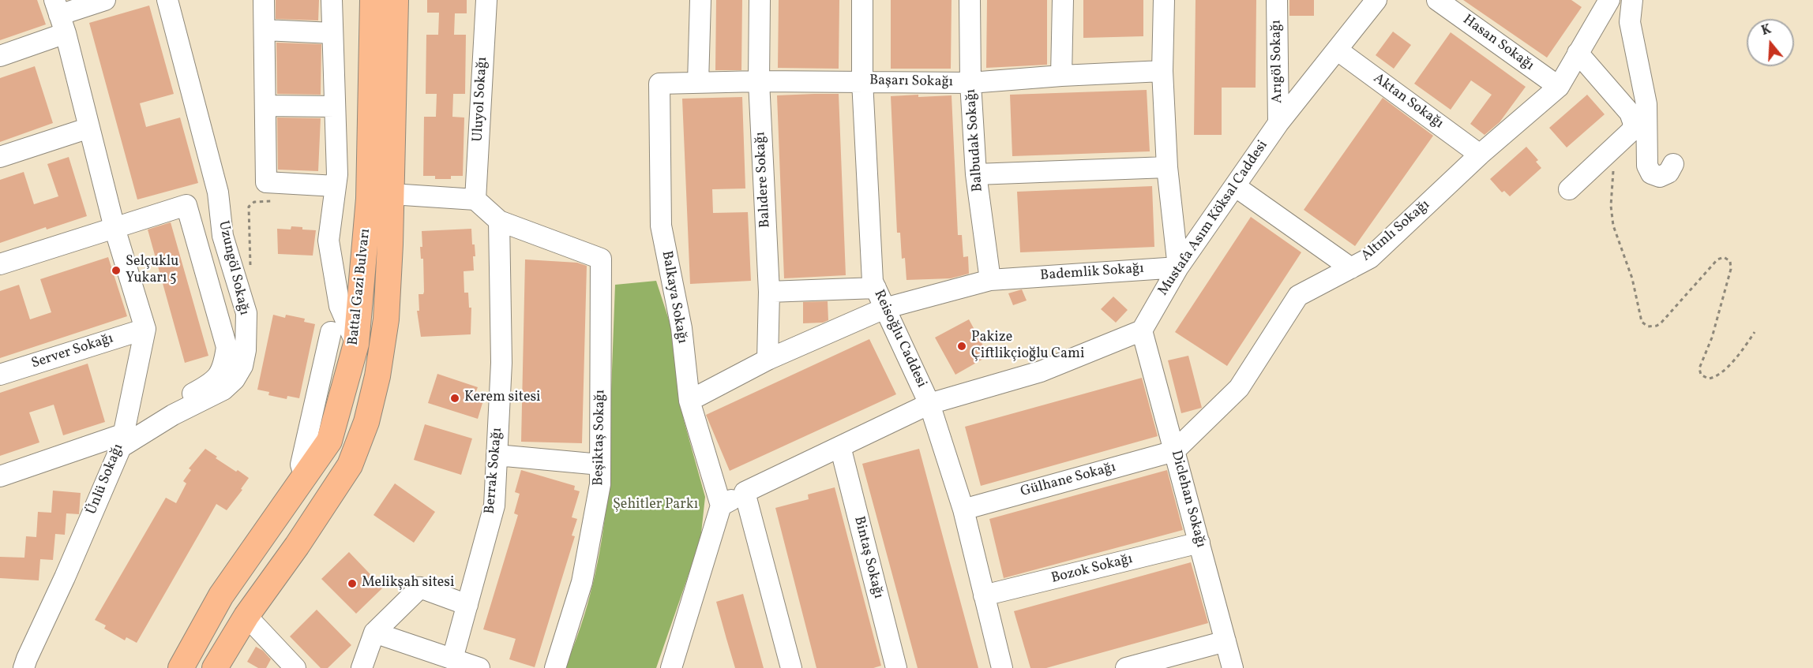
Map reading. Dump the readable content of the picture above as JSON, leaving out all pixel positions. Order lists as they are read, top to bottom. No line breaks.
{"streets":{"main road":["Battal Gazi Bulvarı"],"street":["Hasan Sokağı","Arıgöl Sokağı","Başarı Sokağı","Uluyol Sokağı","Aktan Sokağı","Balbudak Sokağı","Balıdere Sokağı","Mustafa Asım Köksal Caddesi","Altınlı Sokağı","Uzungöl Sokağı","Bademlik Sokağı","Balkaya Sokağı","Reisoğlu Caddesi","Server Sokağı","Beşiktaş Sokağı","Berrak Sokağı","Ünlü Sokağı","Gülhane Sokağı","Diclehan Sokağı","Bintaş Sokağı","Bozok Sokağı"]},"crossings":[["Hasan Sokağı","Altınlı Sokağı"],["Arıgöl Sokağı","Mustafa Asım Köksal Caddesi"],["Başarı Sokağı","Balbudak Sokağı"],["Başarı Sokağı","Balıdere Sokağı"],["Başarı Sokağı","Balkaya Sokağı"],["Başarı Sokağı","Reisoğlu Caddesi"],["Aktan Sokağı","Mustafa Asım Köksal Caddesi"],["Aktan Sokağı","Altınlı Sokağı"],["Balbudak Sokağı","Bademlik Sokağı"],["Balıdere Sokağı","Bademlik Sokağı"],["Mustafa Asım Köksal Caddesi","Bademlik Sokağı"],["Mustafa Asım Köksal Caddesi","Diclehan Sokağı"],["Altınlı Sokağı","Gülhane Sokağı"],["Altınlı Sokağı","Diclehan Sokağı"],["Uzungöl Sokağı","Ünlü Sokağı"],["Bademlik Sokağı","Balkaya Sokağı"],["Bademlik Sokağı","Reisoğlu Caddesi"],["Reisoğlu Caddesi","Gülhane Sokağı"],["Reisoğlu Caddesi","Bozok Sokağı"],["Server Sokağı","Ünlü Sokağı"],["Beşiktaş Sokağı","Berrak Sokağı"],["Gülhane Sokağı","Diclehan Sokağı"],["Diclehan Sokağı","Bozok Sokağı"]],"parks":["Şehitler Parkı"],"places":["Selçuklu Yukarı 5","Pakize Çiftlikçioğlu Cami","Kerem sitesi","Melikşah sitesi"],"north":"top"}
